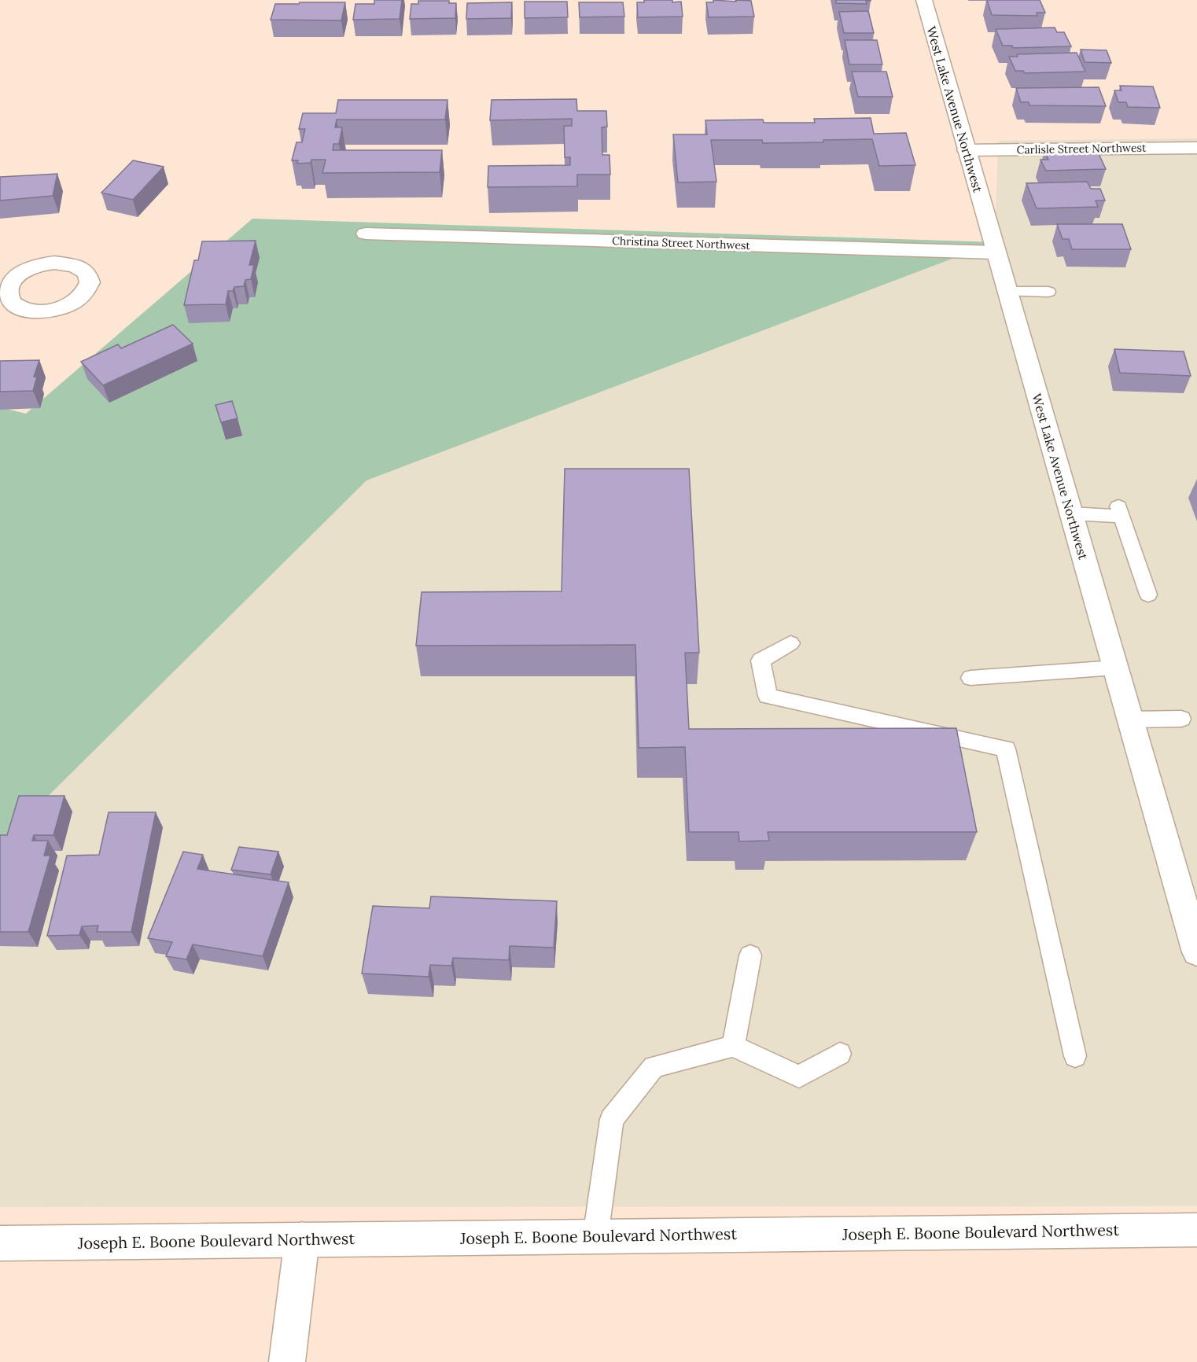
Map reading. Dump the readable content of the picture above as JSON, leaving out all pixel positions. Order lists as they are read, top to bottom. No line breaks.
{"streets":{"street":["West Lake Avenue Northwest","Carlisle Street Northwest","Christina Street Northwest","Joseph E. Boone Boulevard Northwest"]},"crossings":[["West Lake Avenue Northwest","Carlisle Street Northwest"],["West Lake Avenue Northwest","Christina Street Northwest"]]}
